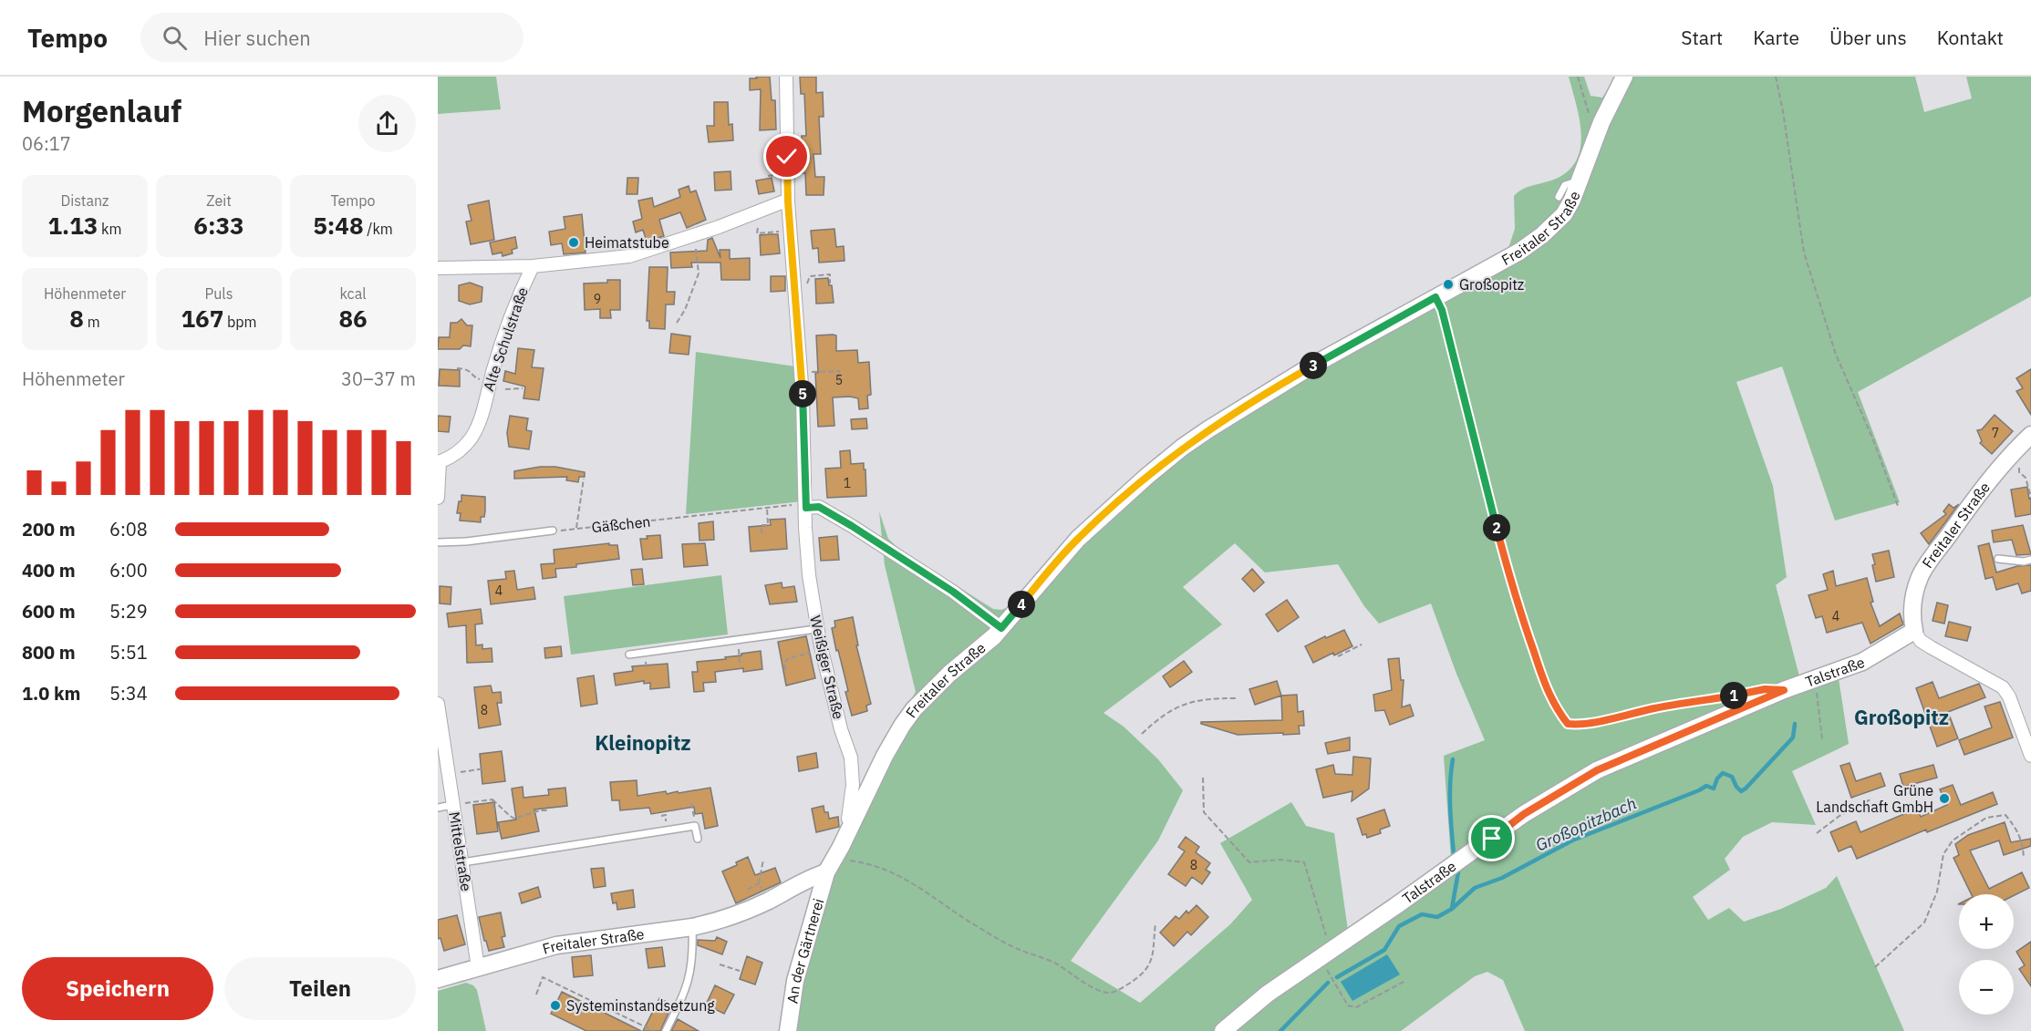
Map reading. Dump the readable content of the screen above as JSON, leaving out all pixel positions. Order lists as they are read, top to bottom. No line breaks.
{"streets":{"street":["Freitaler Straße","Alte Schulstraße","Weißiger Straße","Talstraße","Mittelstraße","An der Gärtnerei"],"path":["Gäßchen"]},"crossings":[["Freitaler Straße","Weißiger Straße"],["Freitaler Straße","Talstraße"],["Freitaler Straße","Mittelstraße"],["Freitaler Straße","An der Gärtnerei"],["Gäßchen","Weißiger Straße"]],"districts":["Großopitz","Kleinopitz"],"water":["Großopitzbach"],"places":["Heimatstube","Großopitz","Grüne Landschaft GmbH","Systeminstandsetzung"],"house_numbers":["9","5","7","1","4","4","8","8"],"page":{"header":"Tempo","search":"Hier suchen","nav":["Start","Karte","Über uns","Kontakt"],"heading":["Morgenlauf","06:17"],"stats":[["Distanz","1.13 km"],["Zeit","6:33"],["Tempo","5:48 /km"],["Höhenmeter","8 m"],["Puls","167 bpm"],["kcal","86"]],"pins":["3","5","2","4","1"],"chart":["Höhenmeter","30–37 m"],"list":[{"name":"200 m","note":"6:08"},{"name":"400 m","note":"6:00"},{"name":"600 m","note":"5:29"},{"name":"800 m","note":"5:51"},{"name":"1.0 km","note":"5:34"}],"map_buttons":["+","−"],"buttons":["Speichern","Teilen"]}}
